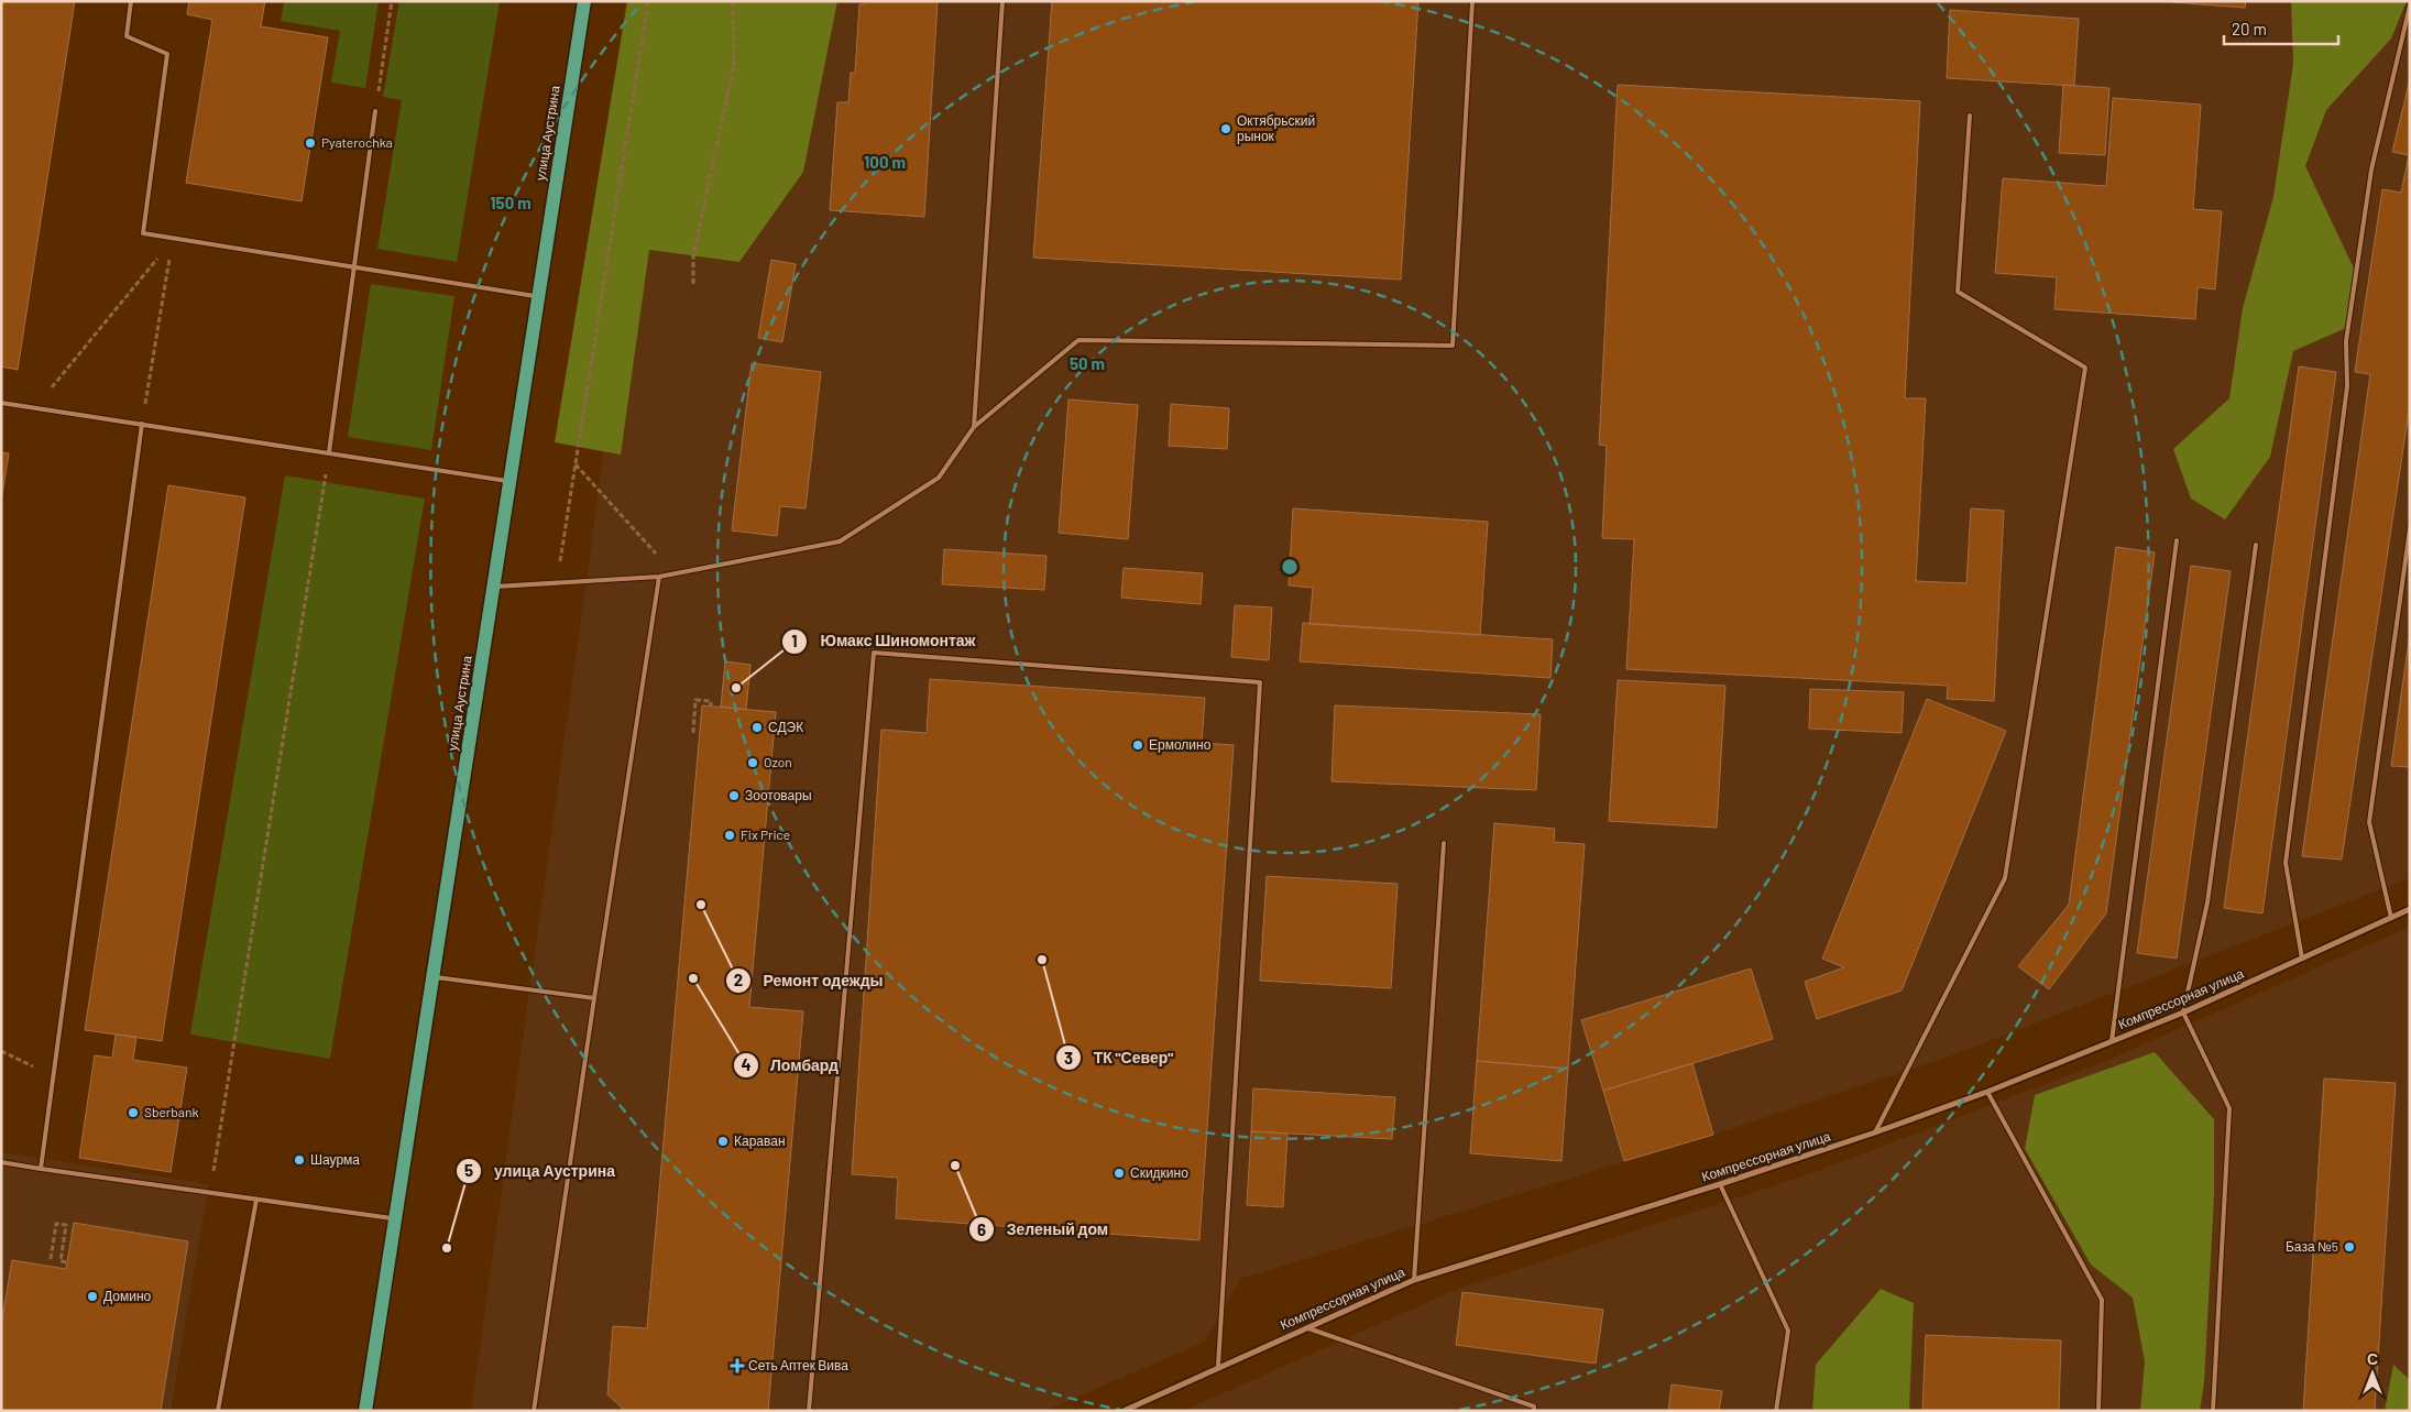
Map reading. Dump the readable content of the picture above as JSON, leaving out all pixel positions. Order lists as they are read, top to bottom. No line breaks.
{"streets":{"main road":["улица Аустрина"],"street":["Компрессорная улица"]},"places":{"other":["Октябрьский рынок","Pyaterochka","Юмакс Шиномонтаж","СДЭК","Ермолино","Ozon","Зоотовары","Fix Price","Ремонт одежды","ТК \"Север\"","Ломбард","Sberbank","Караван","Шаурма","Зеленый дом","Скидкино","База №5","улица Аустрина","Домино"],"health":["Сеть Аптек Вива"]},"scale_bar":"20 m","north":"top","rings":["100 m","150 m","50 m"]}
